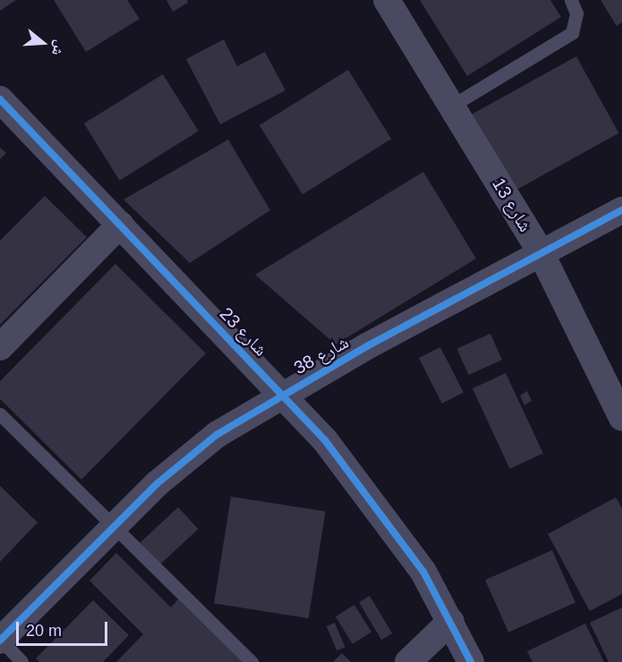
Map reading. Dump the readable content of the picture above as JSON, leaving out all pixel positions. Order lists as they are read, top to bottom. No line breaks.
{"streets":{"street":["شارع 13","شارع 23","شارع 38"]},"crossings":[["شارع 13","شارع 38"],["شارع 23","شارع 38"]],"scale_bar":"20 m","north":"right"}
